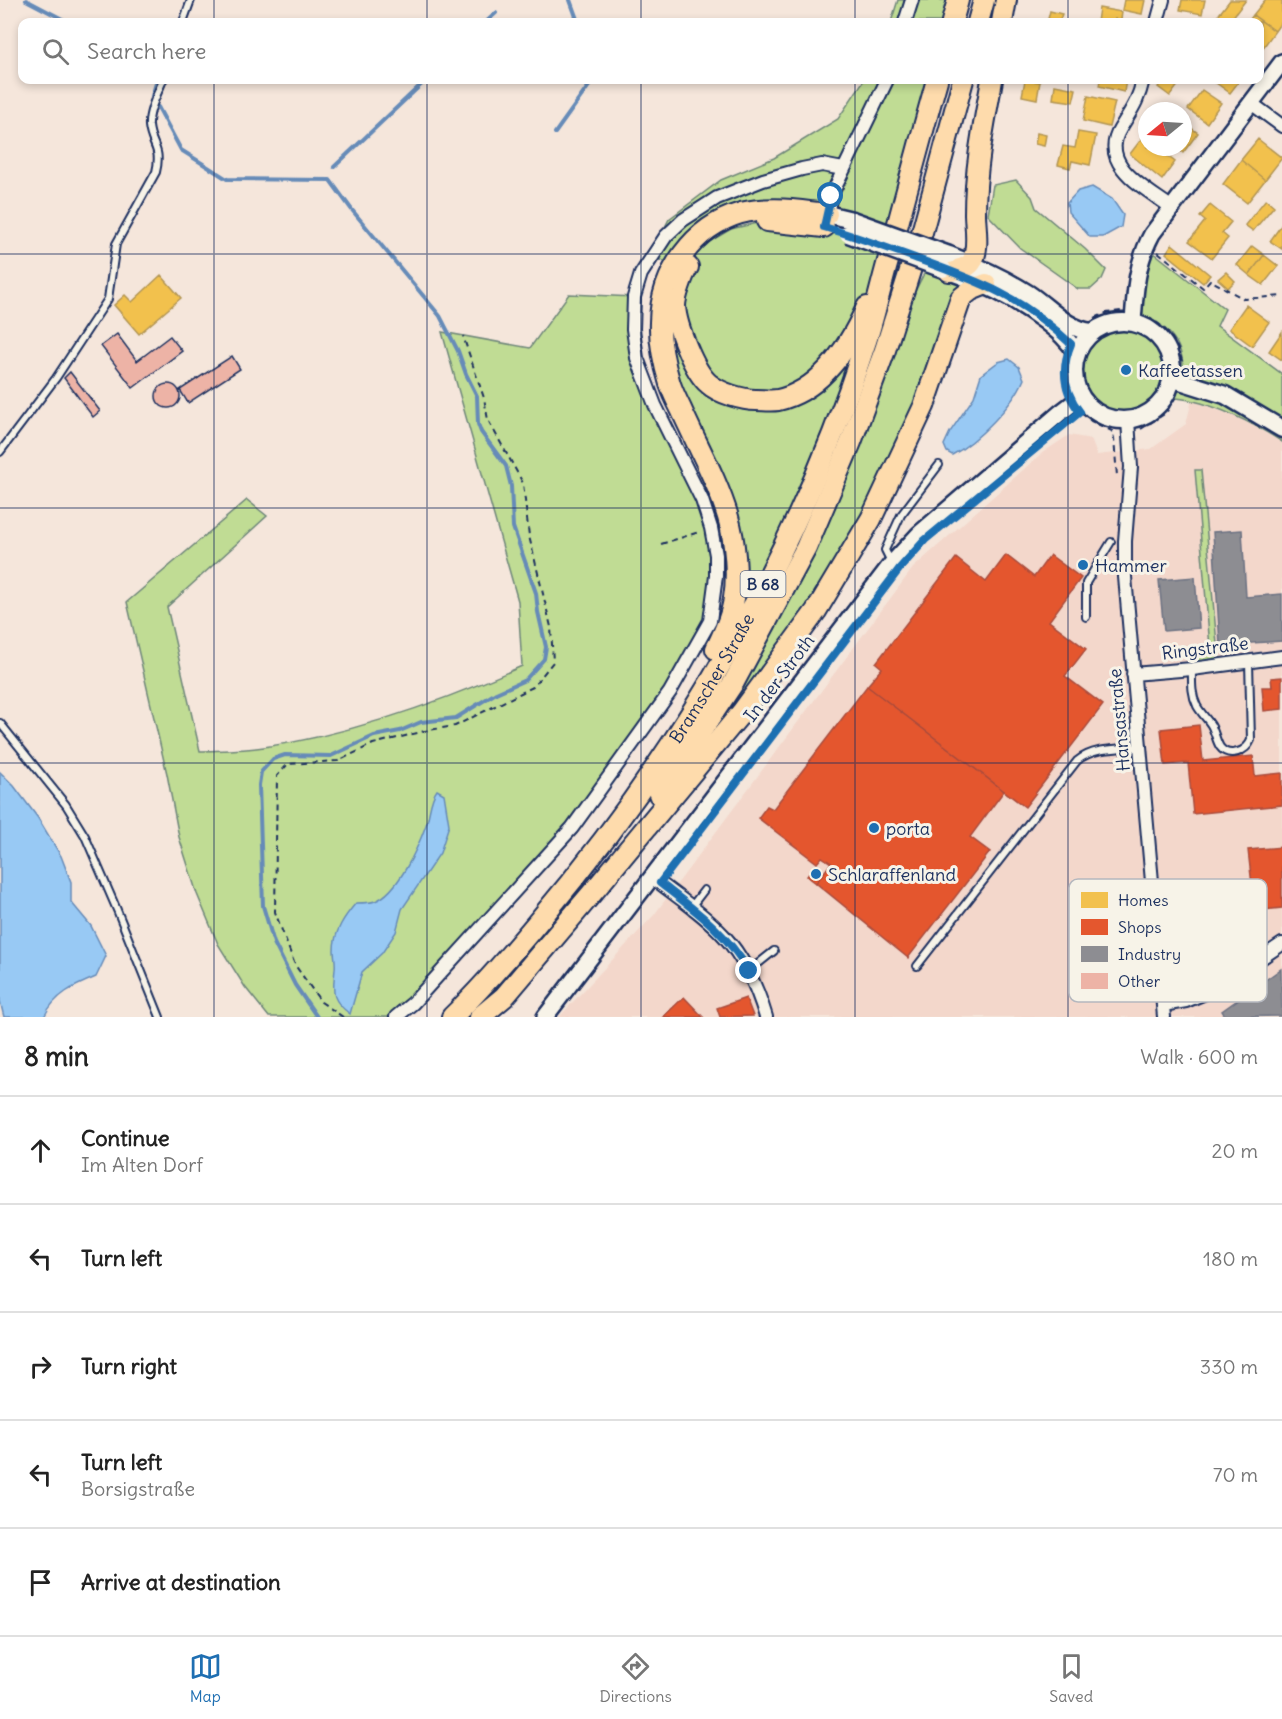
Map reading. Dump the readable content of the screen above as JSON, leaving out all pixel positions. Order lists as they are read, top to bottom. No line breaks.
{"streets":{"highway":["B 68","Bramscher Straße"],"street":["Ringstraße","In der Stroth","Hansastraße"]},"crossings":[["Ringstraße","Hansastraße"],["In der Stroth","Hansastraße"]],"places":["Kaffeetassen","Hammer","porta","Schlaraffenland"],"legend":["Homes","Shops","Industry","Other"],"north":"left","page":{"search":"Search here","heading":["8 min","Walk · 600 m"],"list":[["Continue","Im Alten Dorf","20 m"],["Turn left","180 m"],["Turn right","330 m"],["Turn left","Borsigstraße","70 m"],"Arrive at destination"],"nav":["Map","Directions","Saved"]}}
